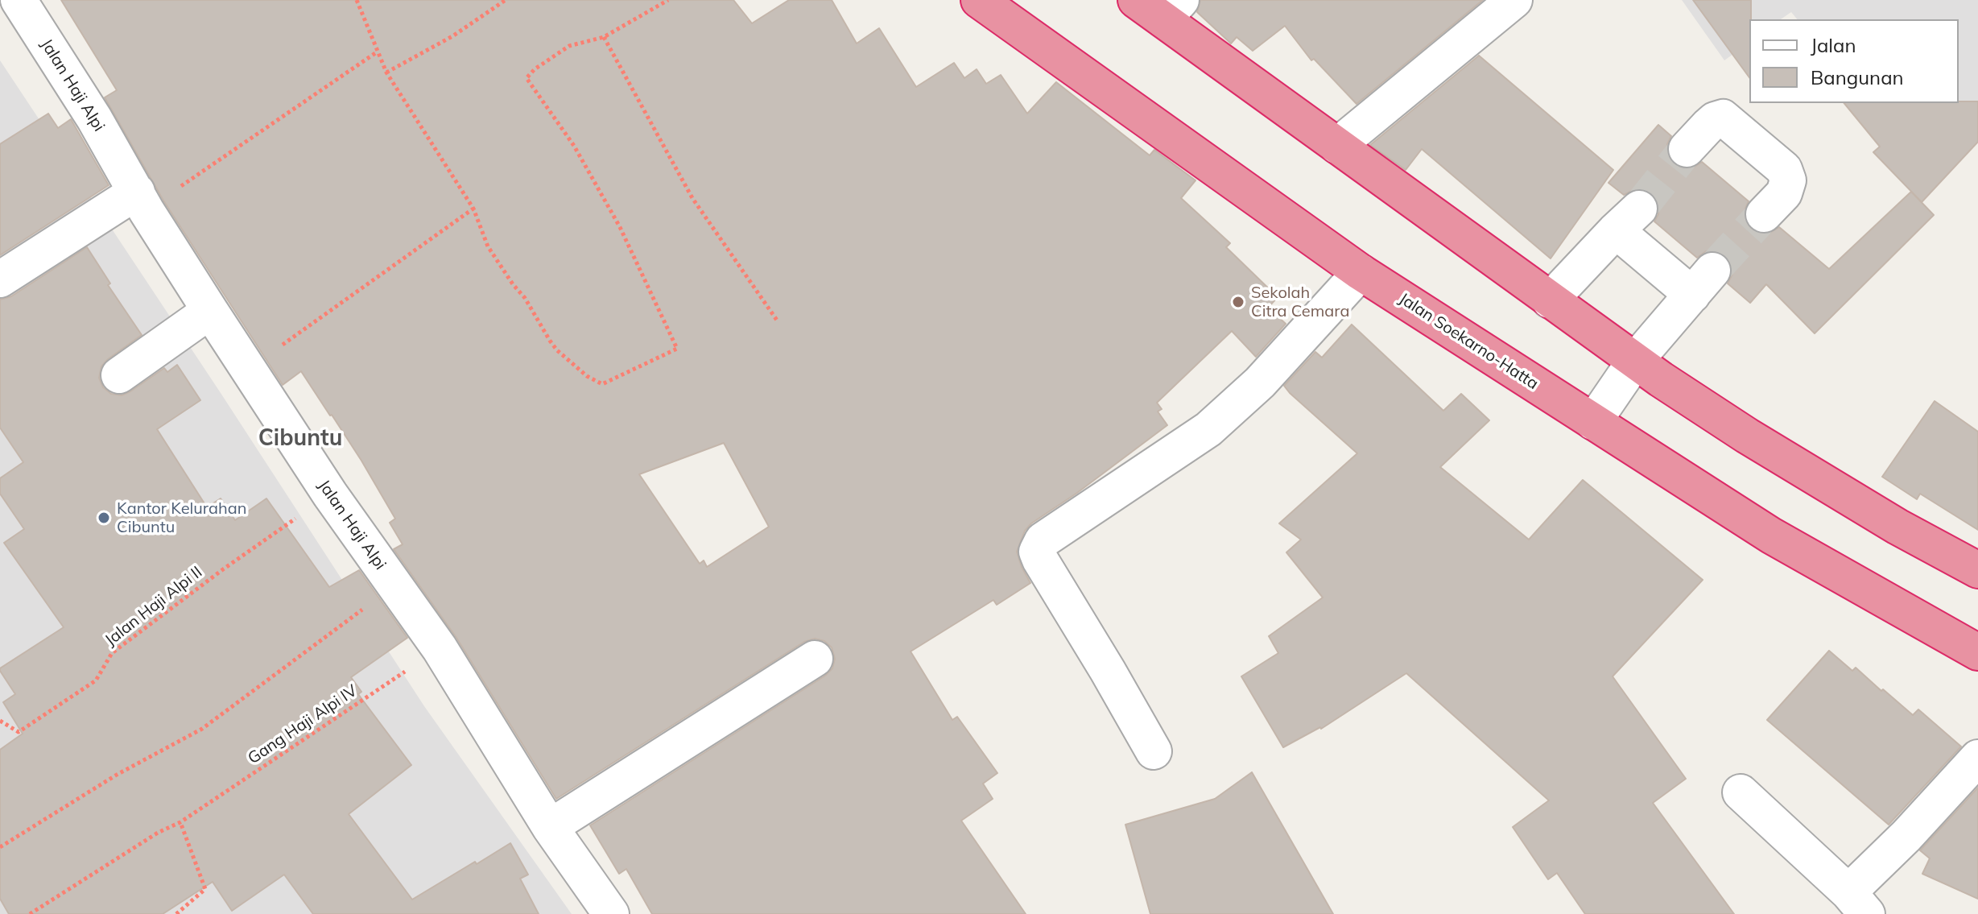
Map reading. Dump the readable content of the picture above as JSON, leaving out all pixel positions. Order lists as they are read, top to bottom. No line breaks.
{"streets":{"highway":["Jalan Soekarno-Hatta"],"street":["Jalan Haji Alpi"],"path":["Jalan Haji Alpi II","Gang Haji Alpi IV"]},"crossings":[["Jalan Haji Alpi","Jalan Haji Alpi II"],["Jalan Haji Alpi","Gang Haji Alpi IV"]],"districts":["Cibuntu"],"places":["Sekolah Citra Cemara","Kantor Kelurahan Cibuntu"],"legend":["Jalan","Bangunan"]}
